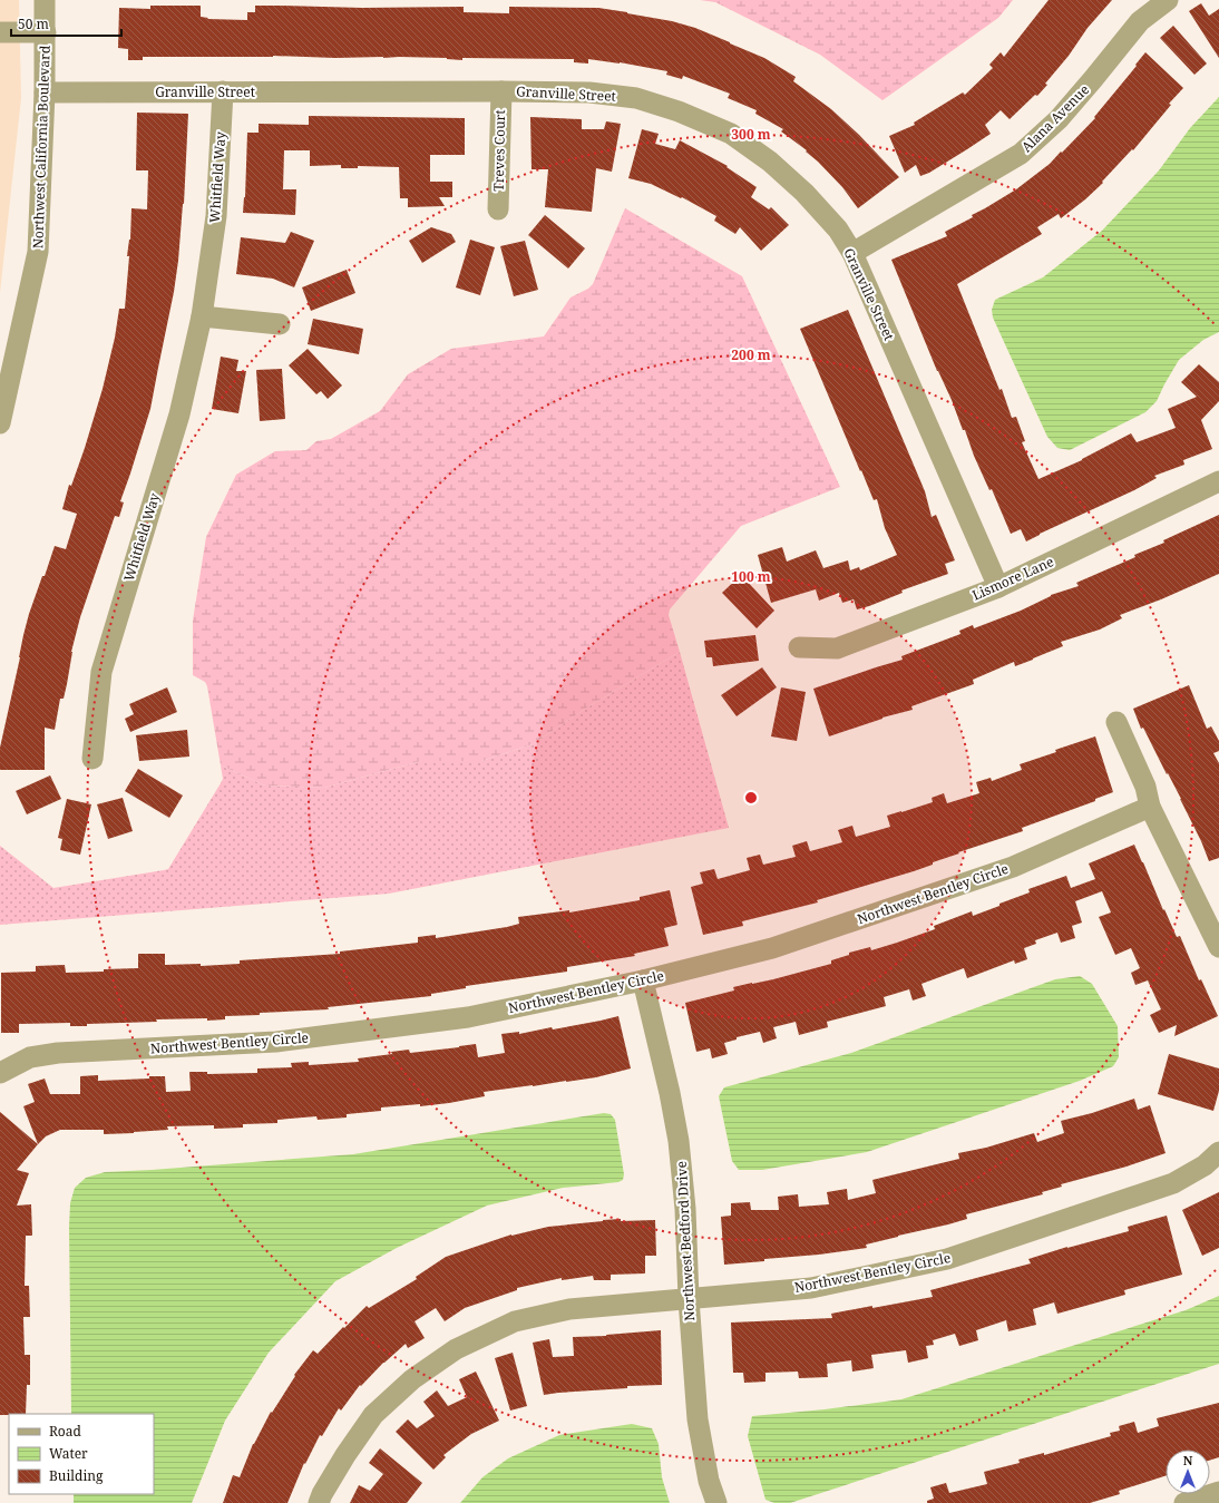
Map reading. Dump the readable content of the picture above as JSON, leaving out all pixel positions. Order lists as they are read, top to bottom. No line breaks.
{"streets":{"street":["Granville Street","Alana Avenue","Northwest California Boulevard","Treves Court","Whitfield Way","Lismore Lane","Northwest Bentley Circle","Northwest Bedford Drive"]},"crossings":[["Granville Street","Alana Avenue"],["Granville Street","Northwest California Boulevard"],["Granville Street","Treves Court"],["Granville Street","Whitfield Way"],["Granville Street","Lismore Lane"],["Northwest Bentley Circle","Northwest Bedford Drive"]],"legend":["Road","Water","Building"],"scale_bar":"50 m","north":"top","rings":["300 m","200 m","100 m"]}
